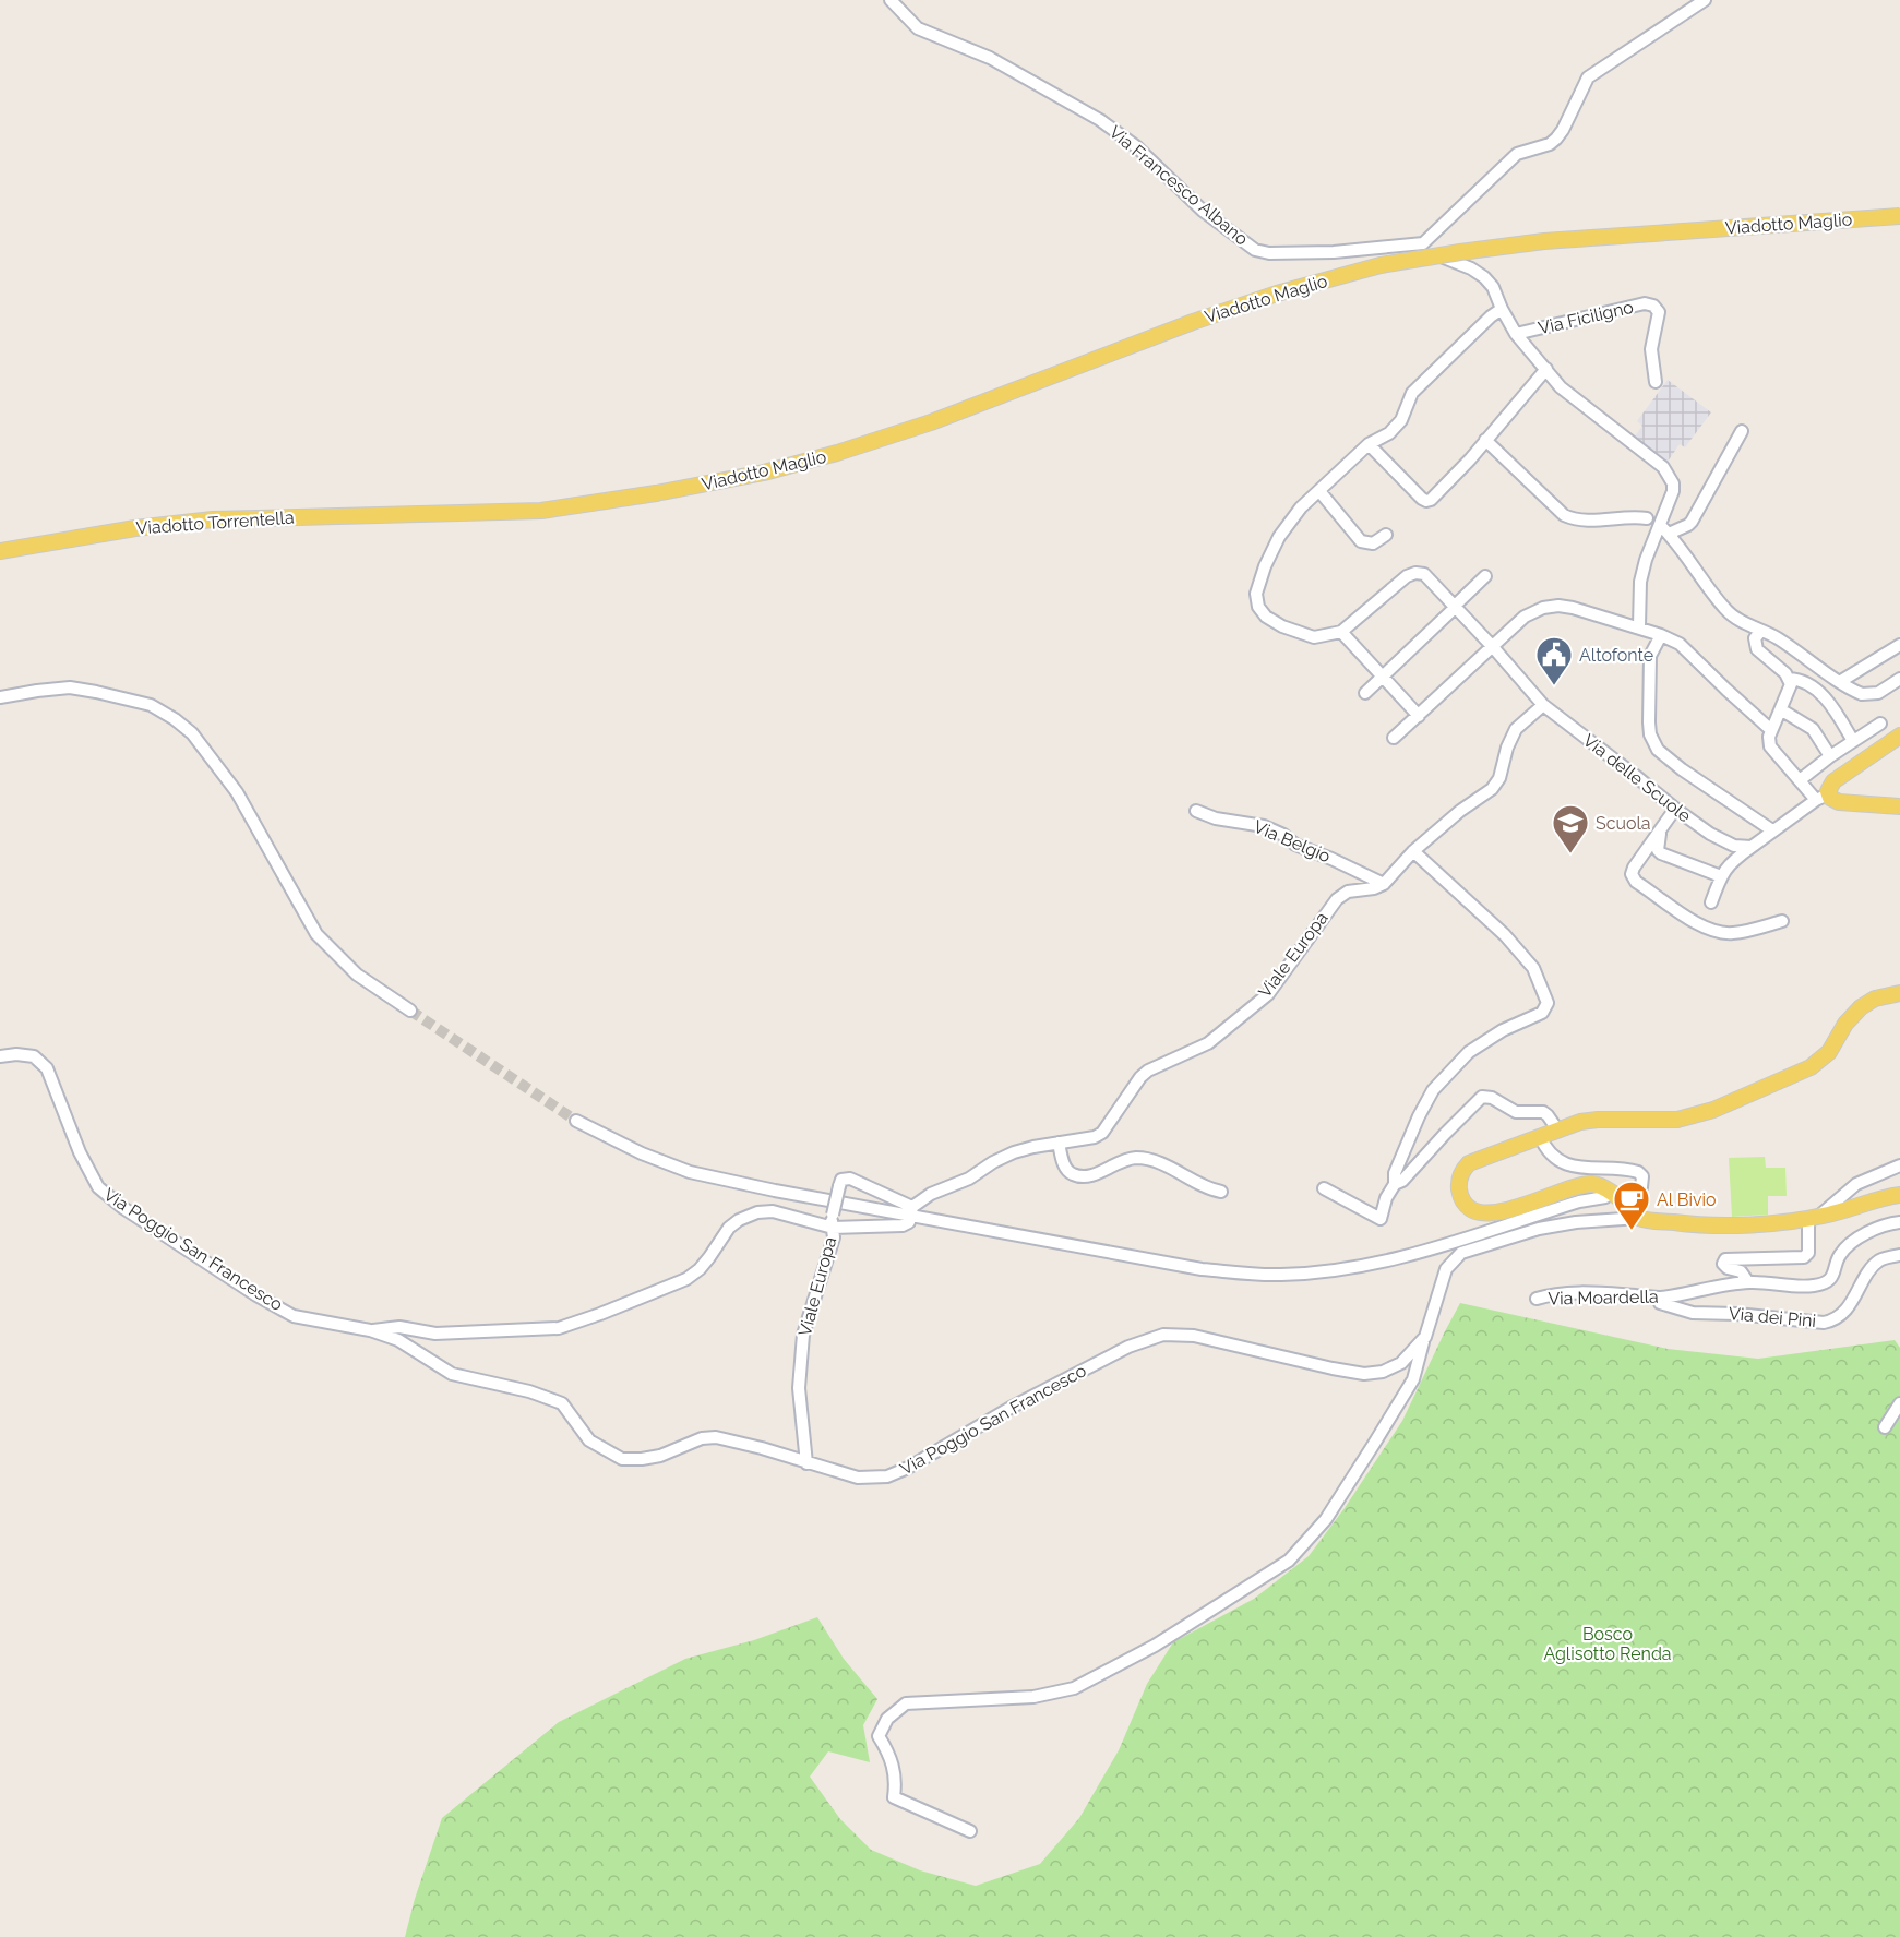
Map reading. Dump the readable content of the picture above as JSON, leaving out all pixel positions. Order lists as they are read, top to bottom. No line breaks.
{"streets":{"main road":["Viadotto Maglio","Viadotto Torrentella"],"street":["Via Francesco Albano","Via Ficiligno","Via delle Scuole","Via Belgio","Viale Europa","Via Poggio San Francesco","Via Moardella","Via dei Pini"]},"crossings":[["Via Francesco Albano","Via Ficiligno"],["Viadotto Maglio","Viadotto Torrentella"],["Via Belgio","Viale Europa"],["Viale Europa","Via Poggio San Francesco"],["Via Moardella","Via dei Pini"]],"parks":["Bosco Aglisotto Renda"],"places":{"public building":["Altofonte"],"school or university":["Scuola"],"cafe":["Al Bivio"]}}
